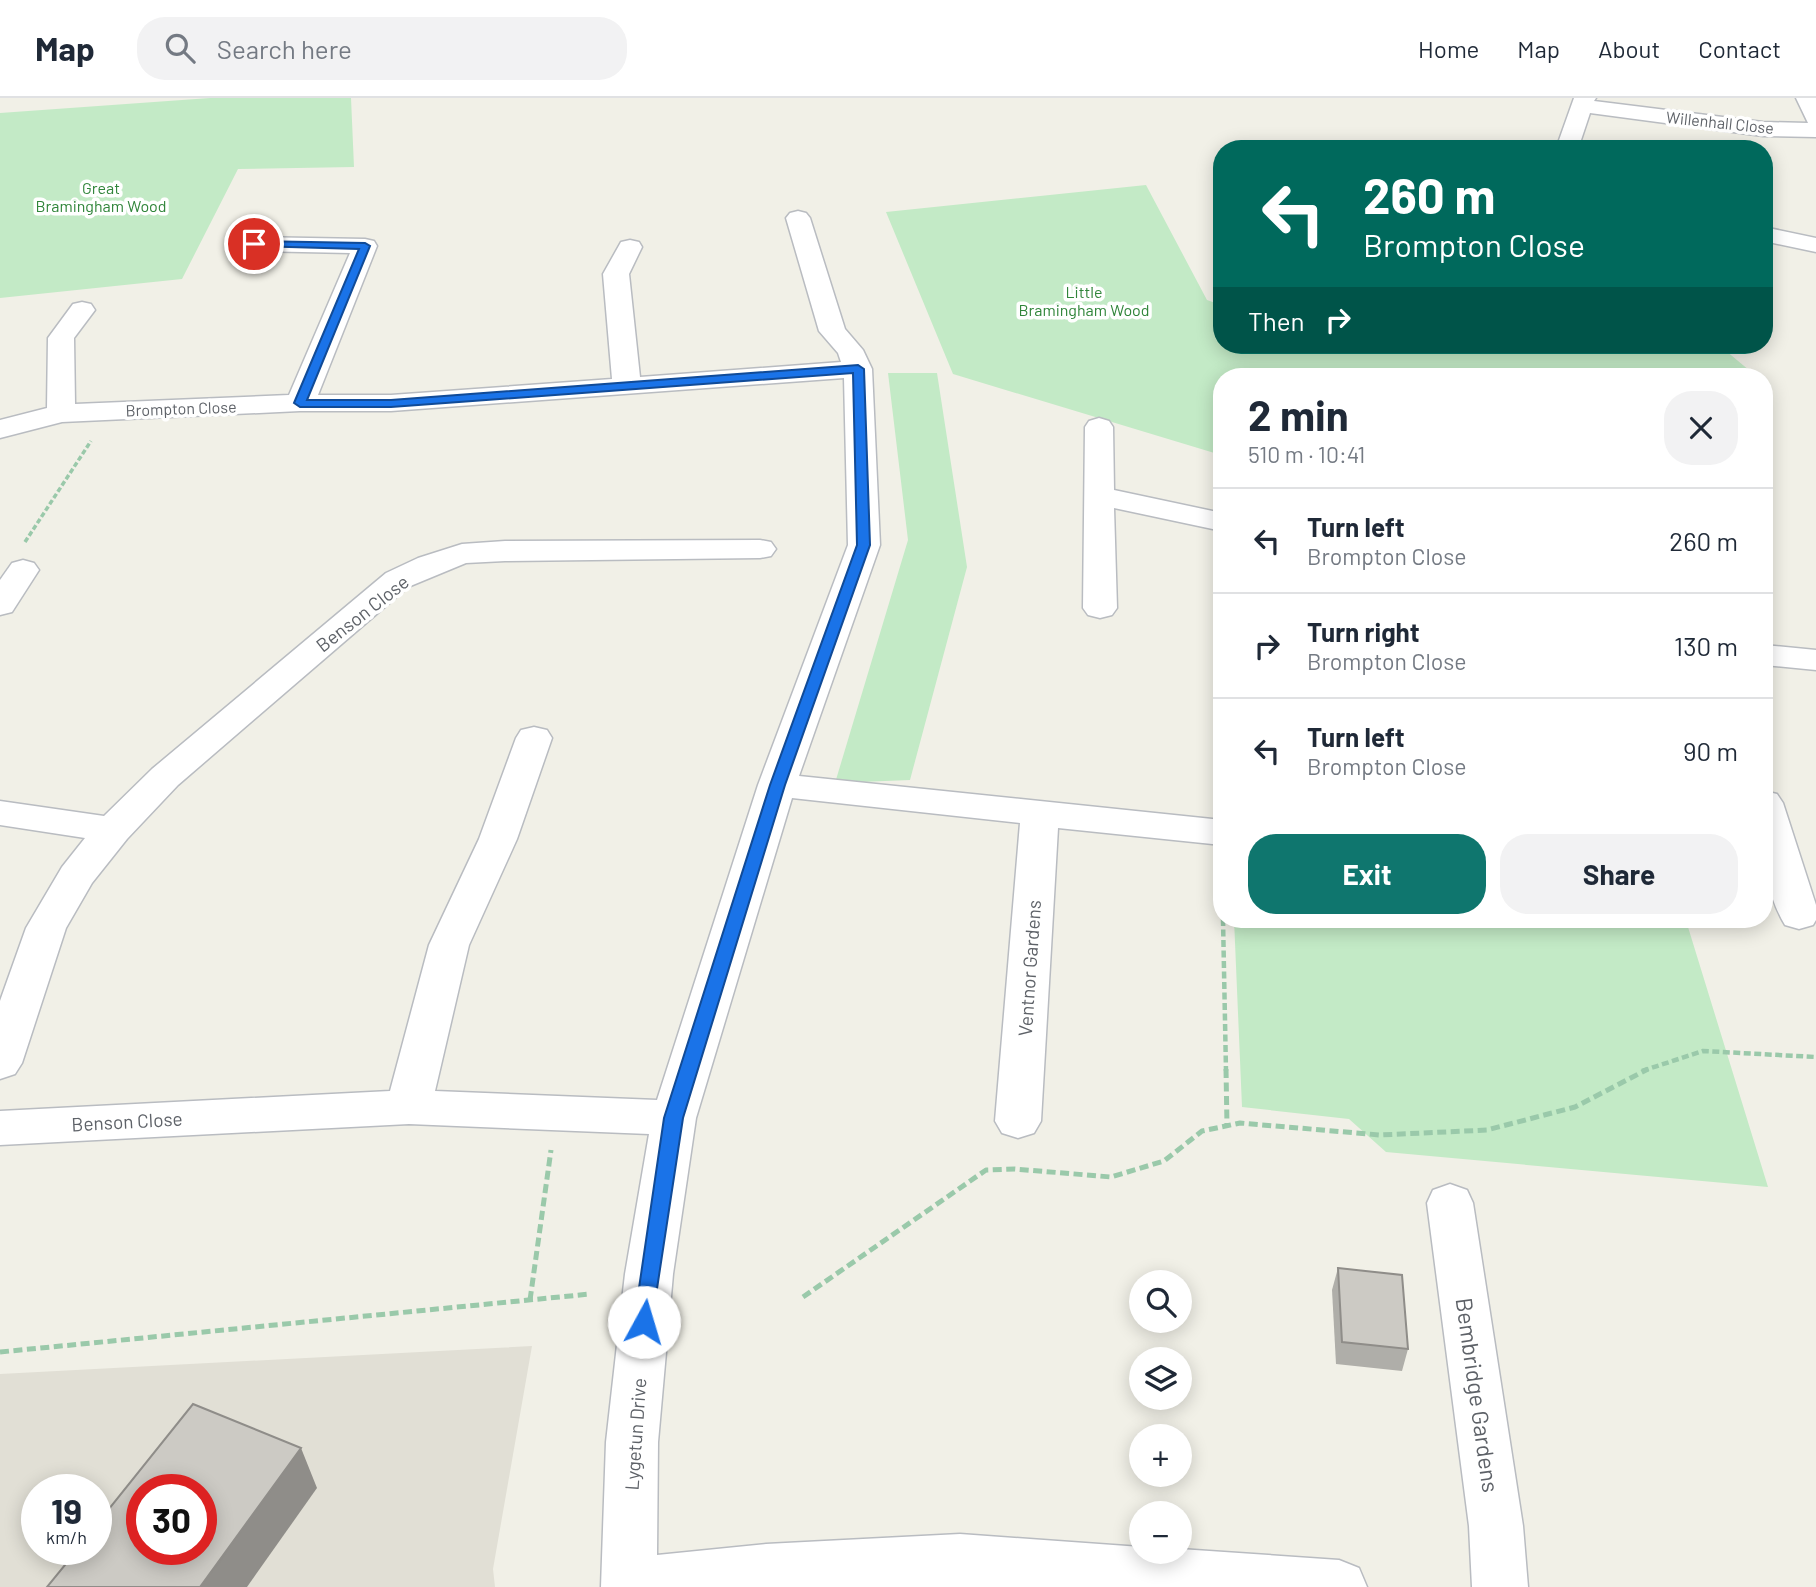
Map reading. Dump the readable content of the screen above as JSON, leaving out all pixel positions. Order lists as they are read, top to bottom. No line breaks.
{"streets":{"street":["Willenhall Close","Brompton Close","Benson Close","Ventnor Gardens","Bembridge Gardens","Lygetun Drive"]},"crossings":[["Brompton Close","Lygetun Drive"],["Benson Close","Lygetun Drive"]],"parks":["Great Bramingham Wood","Little Bramingham Wood"],"page":{"header":"Map","search":"Search here","nav":["Home","Map","About","Contact"],"turn":["260 m","Brompton Close"],"then":"Then","heading":["2 min","510 m · 10:41"],"list":[{"name":"Turn left","note":"Brompton Close","value":"260 m"},{"name":"Turn right","note":"Brompton Close","value":"130 m"},{"name":"Turn left","note":"Brompton Close","value":"90 m"}],"buttons":["Exit","Share"],"map_buttons":["+","−"],"speed":"19 km/h","limit":"30"}}
